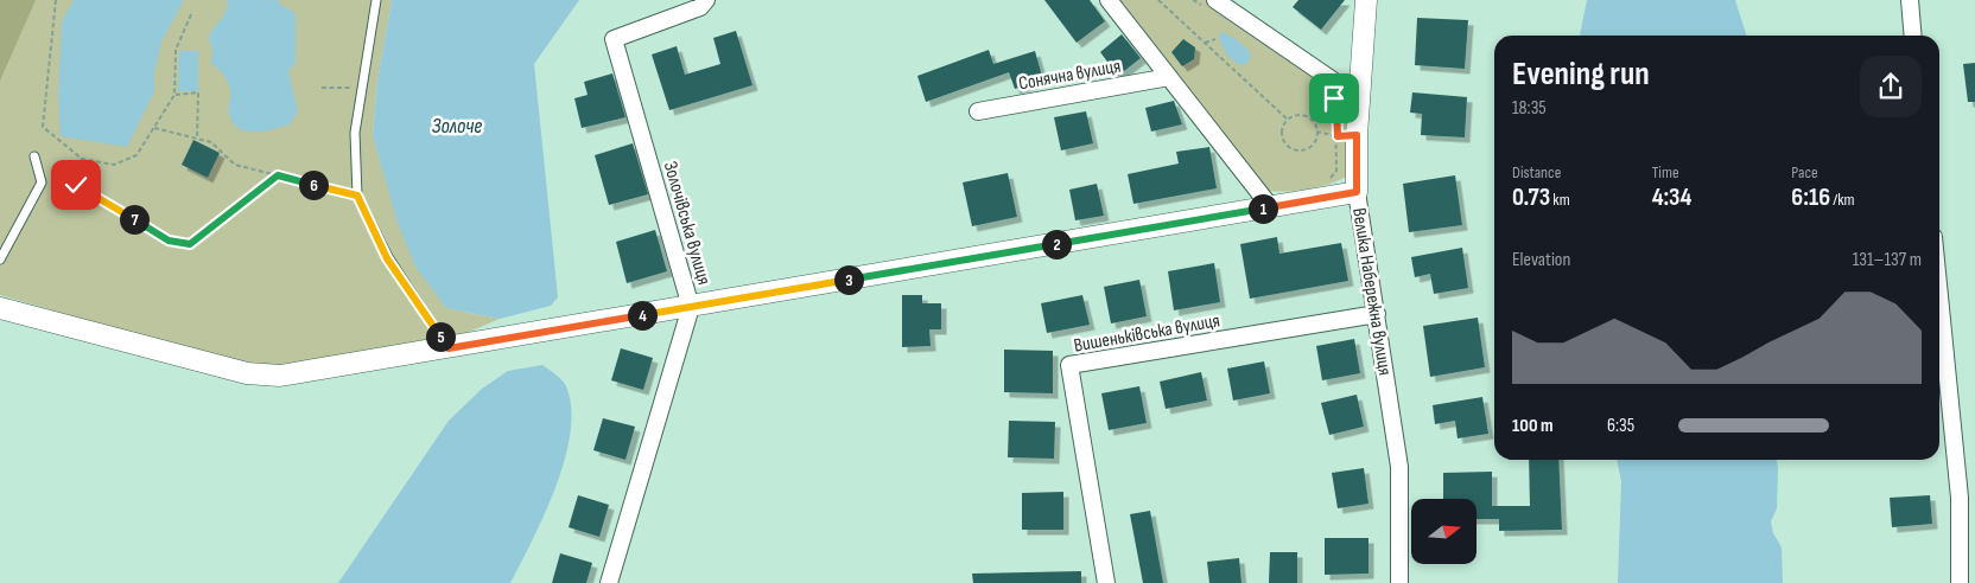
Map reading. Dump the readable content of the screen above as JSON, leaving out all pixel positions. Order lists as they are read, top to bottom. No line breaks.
{"streets":{"street":["Сонячна вулиця","Золочівська вулиця","Велика Набережна вулиця","Вишеньківська вулиця"]},"crossings":[["Велика Набережна вулиця","Вишеньківська вулиця"]],"water":["Золоче"],"north":"right","page":{"heading":["Evening run","18:35"],"stats":[["Distance","0.73 km"],["Time","4:34"],["Pace","6:16 /km"]],"pins":["6","1","7","2","3","4","5"],"chart":["Elevation","131–137 m"],"list":[{"name":"100 m","note":"6:35"}]}}
